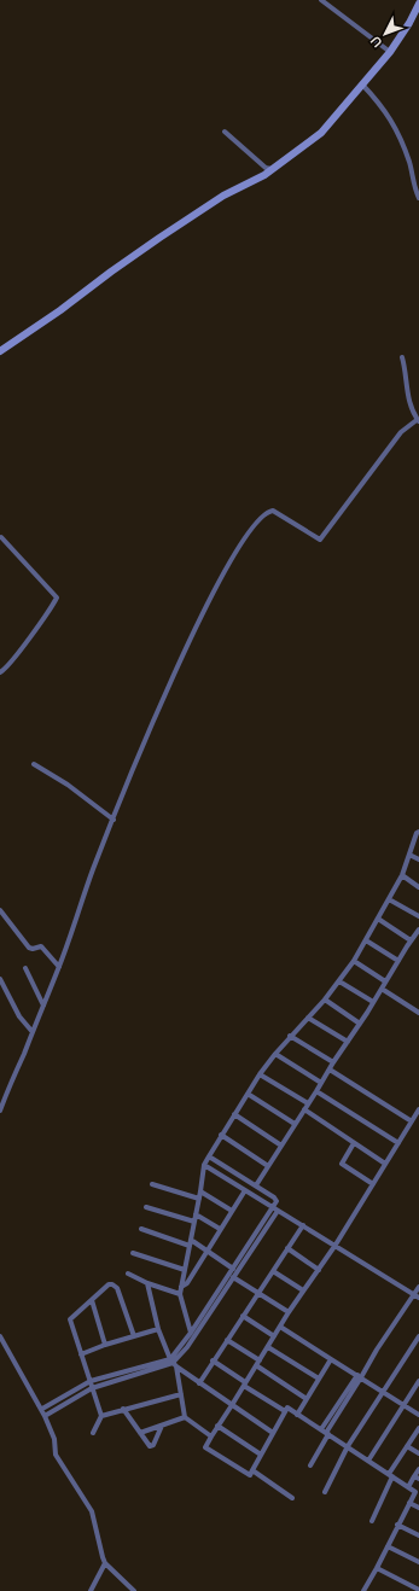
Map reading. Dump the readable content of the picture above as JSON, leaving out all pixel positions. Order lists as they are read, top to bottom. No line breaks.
{"north":"bottom left"}
